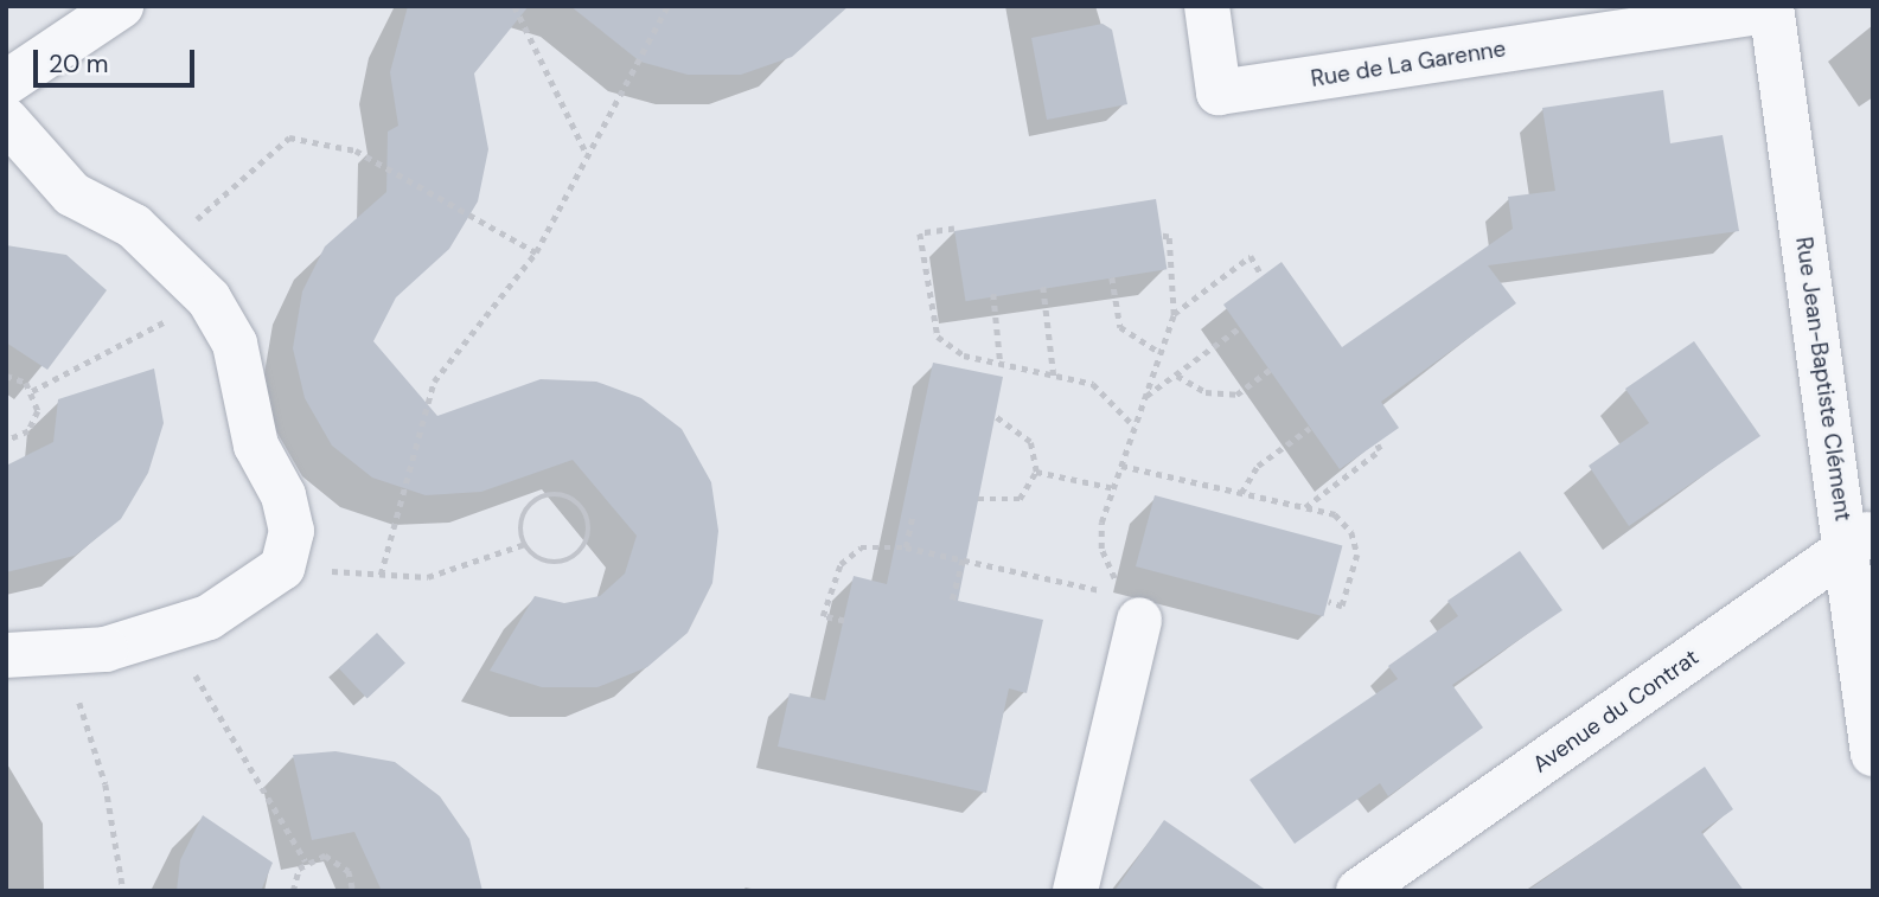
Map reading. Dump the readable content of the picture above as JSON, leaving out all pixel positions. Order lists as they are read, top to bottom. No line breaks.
{"streets":{"street":["Rue de La Garenne","Rue Jean-Baptiste Clément","Avenue du Contrat"]},"crossings":[["Rue de La Garenne","Rue Jean-Baptiste Clément"],["Rue Jean-Baptiste Clément","Avenue du Contrat"]],"scale_bar":"20 m"}
